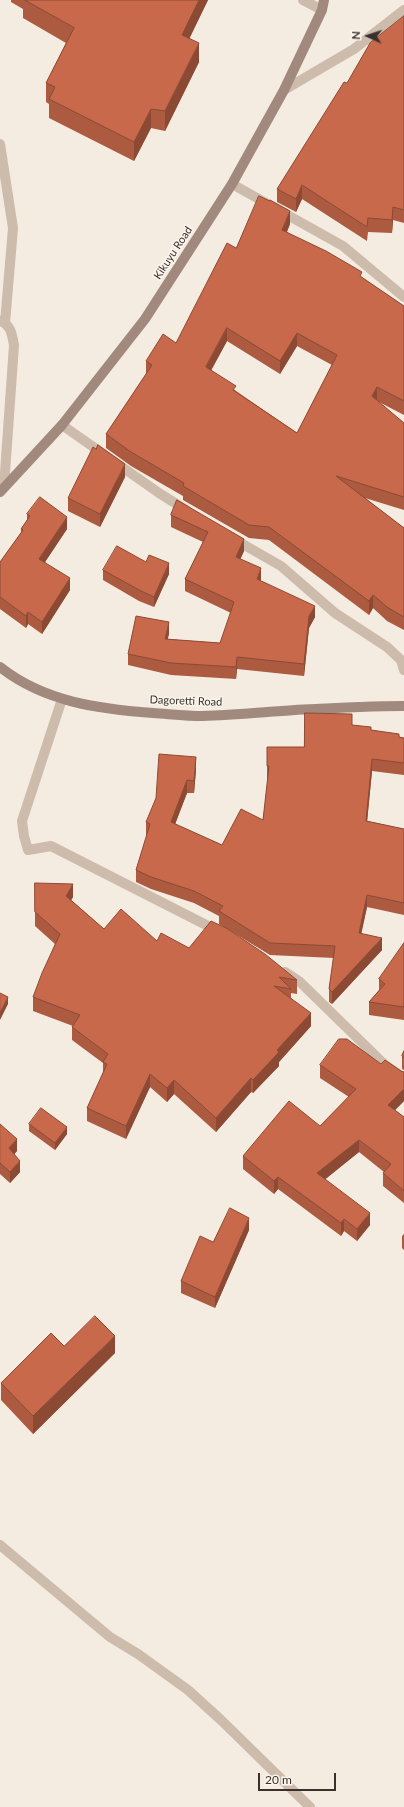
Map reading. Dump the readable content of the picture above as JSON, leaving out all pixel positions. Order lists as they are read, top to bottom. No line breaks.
{"streets":{"main road":["Kikuyu Road","Dagoretti Road"]},"scale_bar":"20 m","north":"left"}
